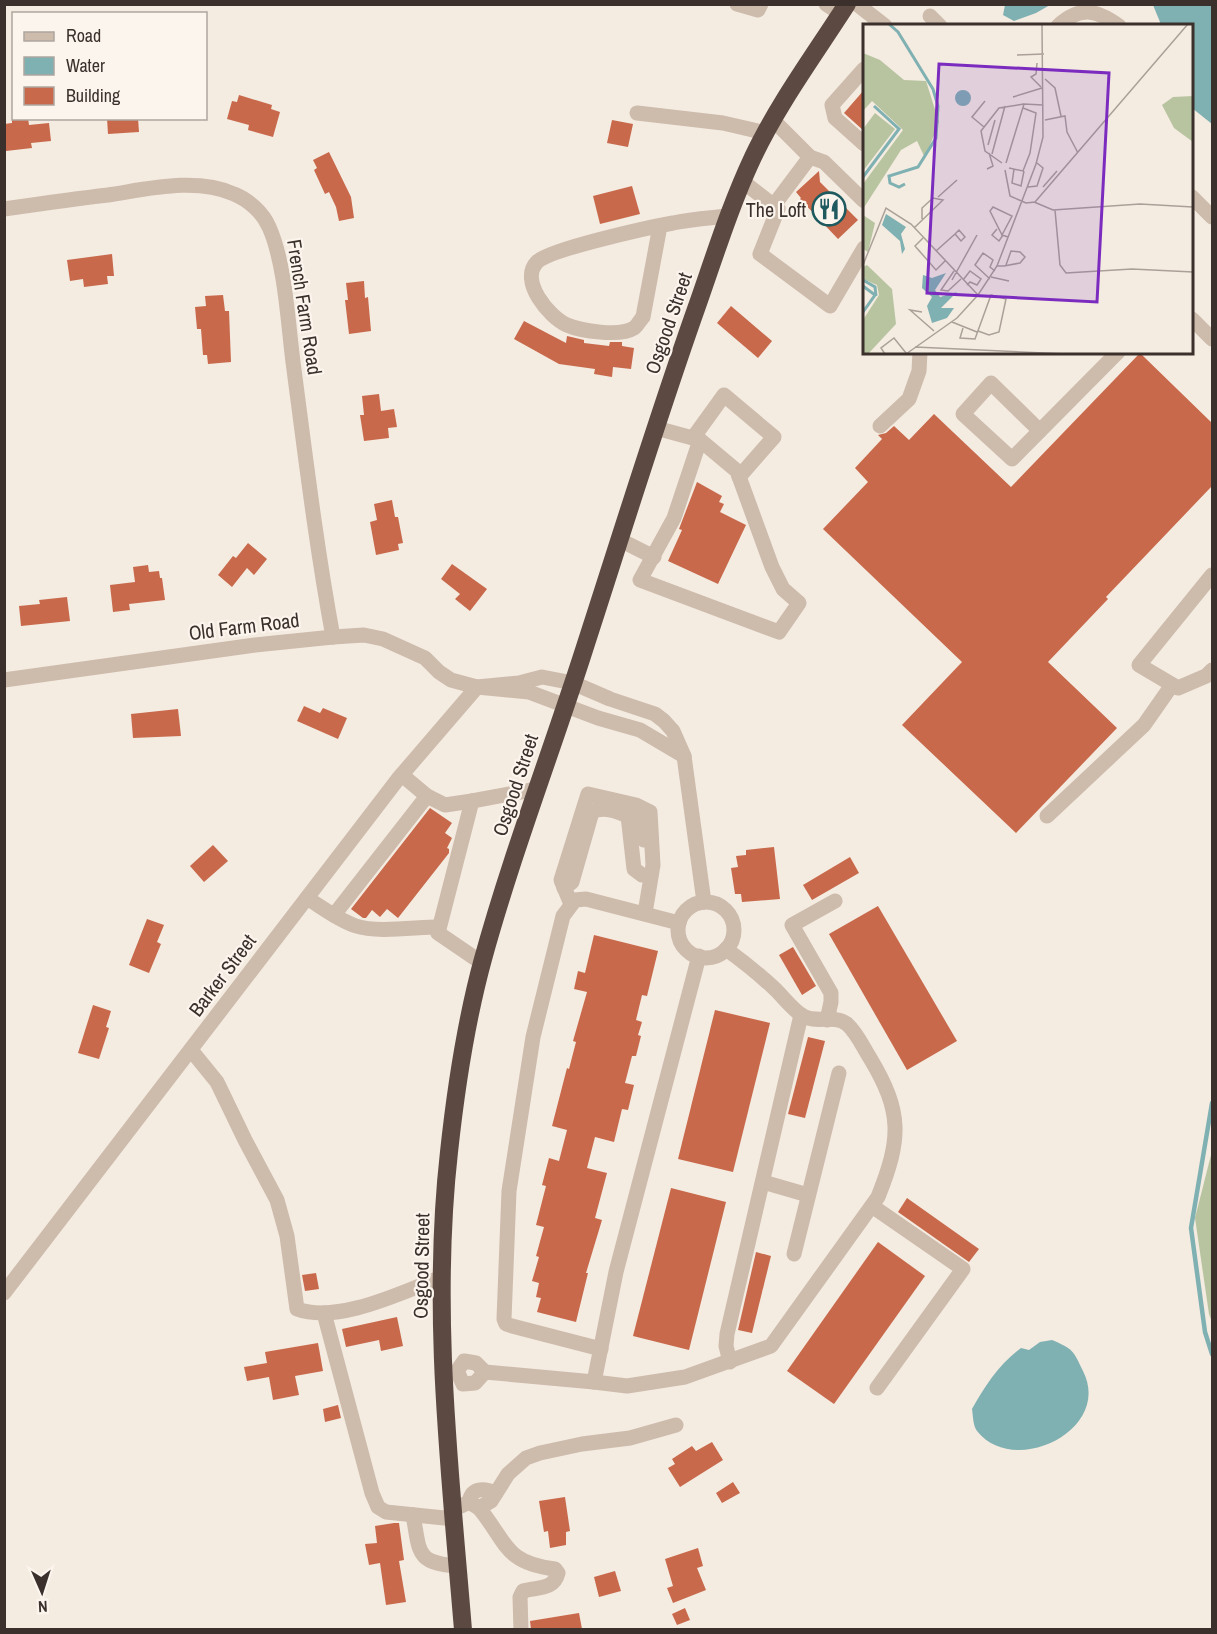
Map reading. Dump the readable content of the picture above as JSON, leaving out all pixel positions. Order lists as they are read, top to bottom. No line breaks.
{"streets":{"highway":["Osgood Street"],"street":["French Farm Road","Old Farm Road","Barker Street"]},"crossings":[["French Farm Road","Old Farm Road"],["Old Farm Road","Barker Street"]],"places":{"restaurant":["The Loft"]},"legend":["Road","Water","Building"],"north":"bottom"}
